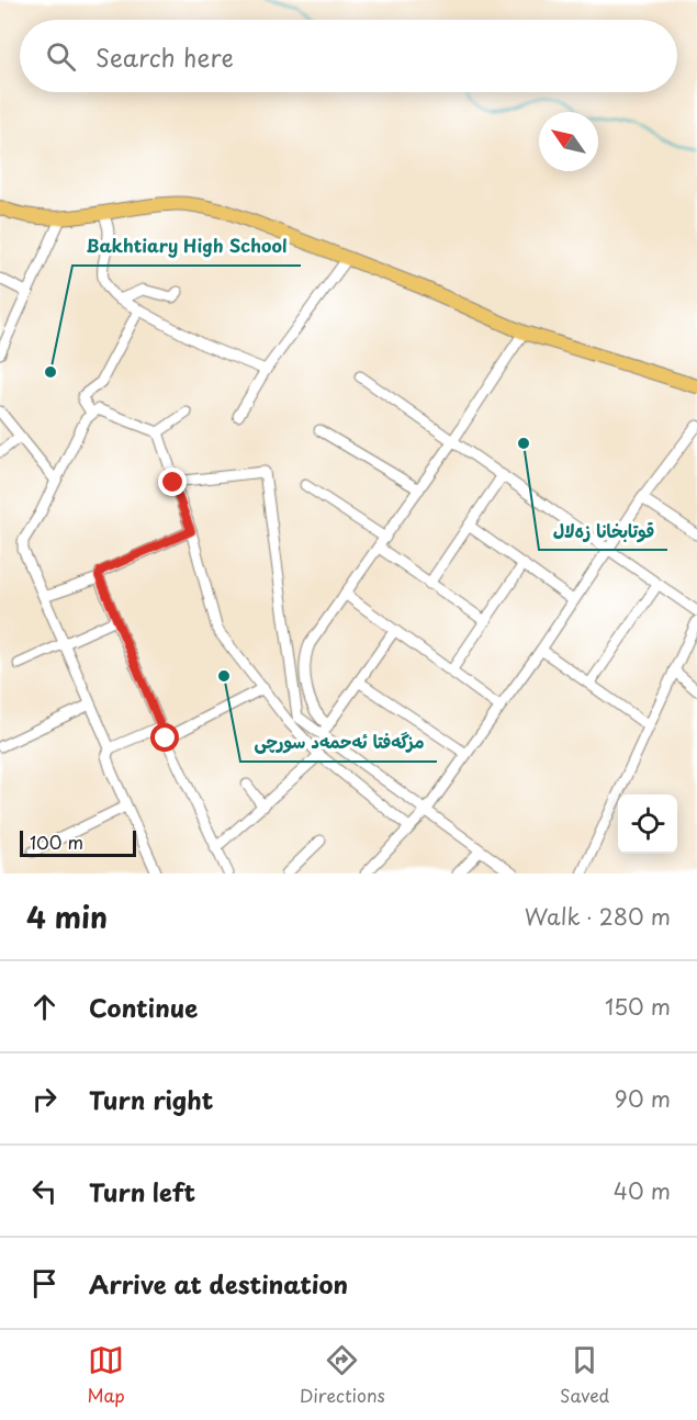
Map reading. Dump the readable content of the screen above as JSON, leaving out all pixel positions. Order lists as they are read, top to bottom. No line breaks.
{"places":["Bakhtiary High School","قوتابخانا زەلال","مزگەفتا ئەحمەد سورچی"],"scale_bar":"100 m","north":"top left","page":{"search":"Search here","scale":"100 m","heading":["4 min","Walk · 280 m"],"list":[["Continue","150 m"],["Turn right","90 m"],["Turn left","40 m"],"Arrive at destination"],"nav":["Map","Directions","Saved"]}}
